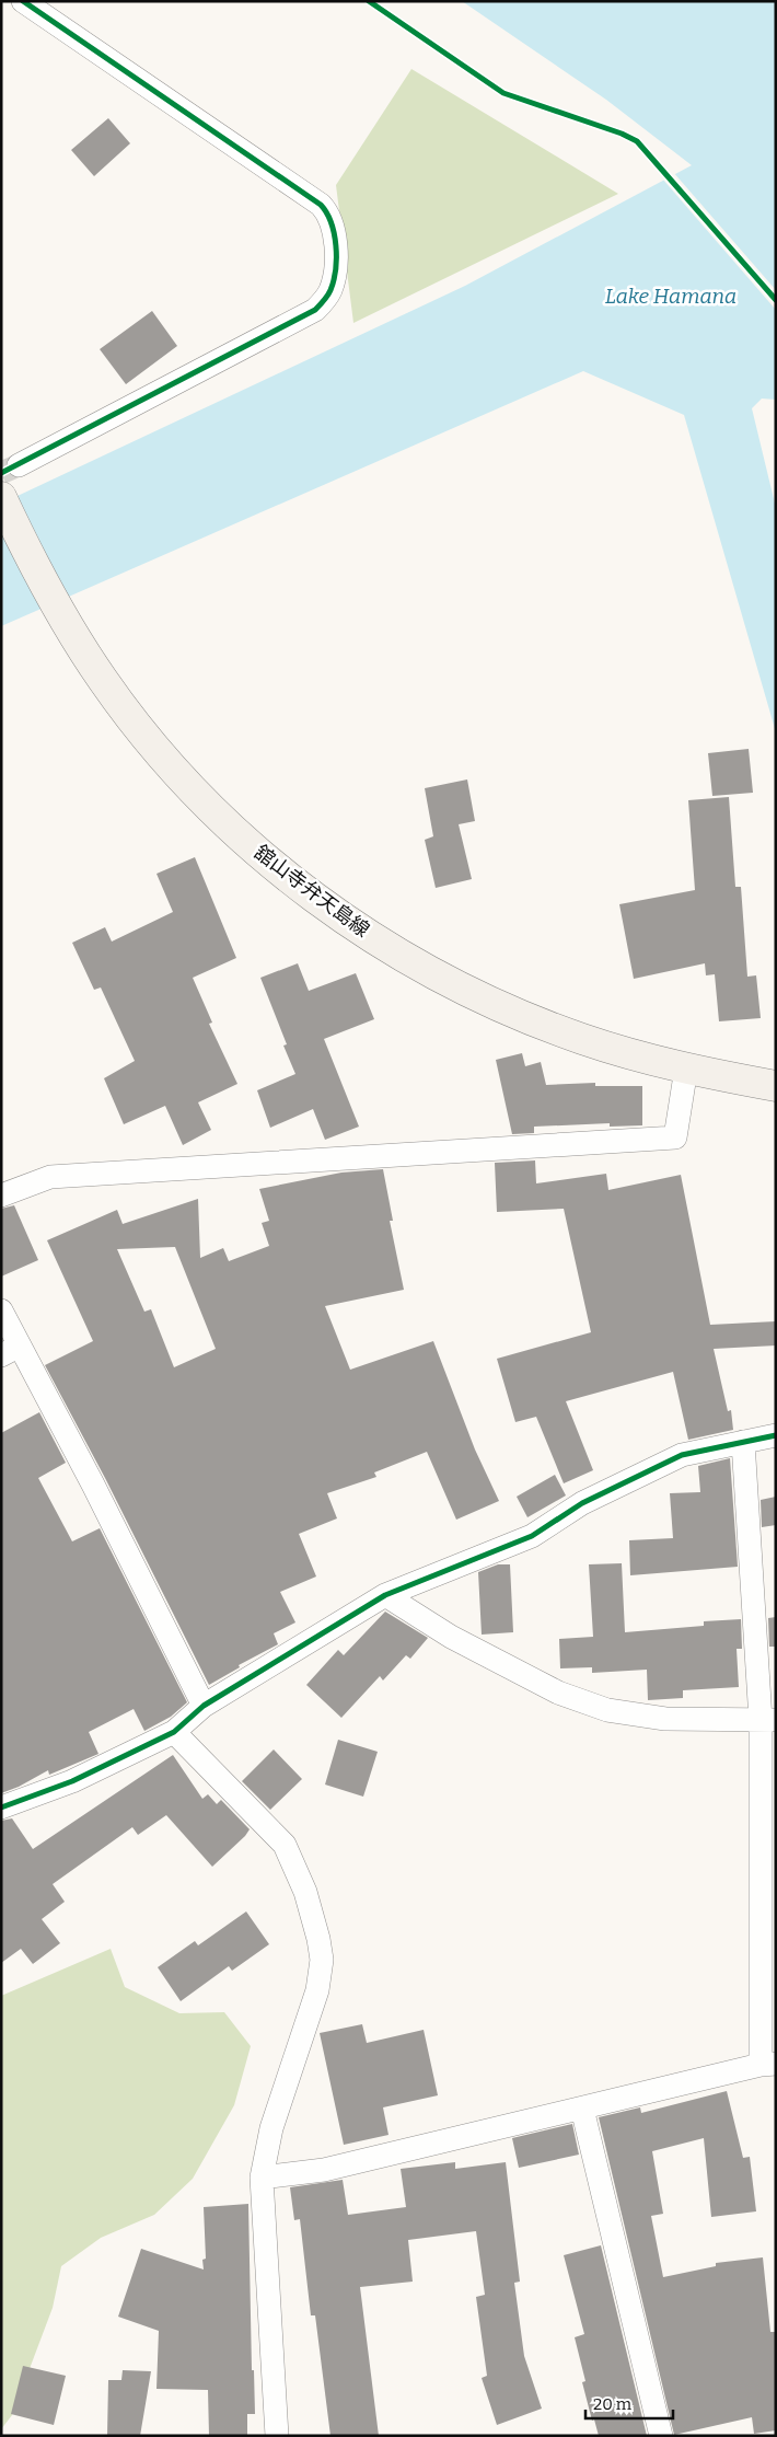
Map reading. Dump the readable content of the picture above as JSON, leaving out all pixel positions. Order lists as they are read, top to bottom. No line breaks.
{"streets":{"main road":["舘山寺弁天島線"]},"water":["Lake Hamana"],"scale_bar":"20 m"}
